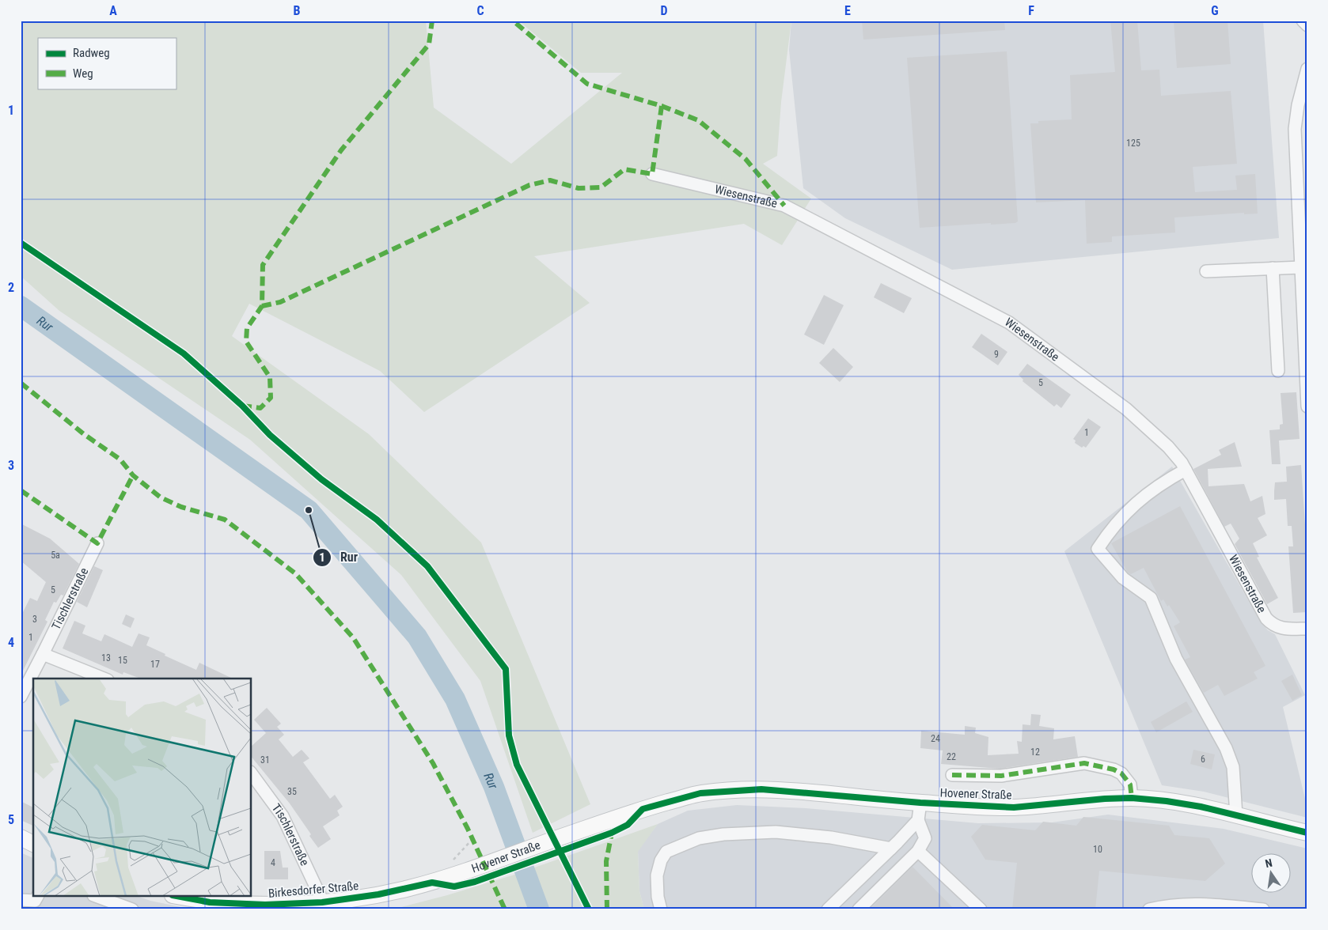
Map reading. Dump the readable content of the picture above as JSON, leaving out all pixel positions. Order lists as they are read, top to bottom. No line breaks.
{"streets":{"main road":["Hovener Straße","Birkesdorfer Straße"],"street":["Wiesenstraße","Tischlerstraße"]},"crossings":[["Tischlerstraße","Birkesdorfer Straße"],["Hovener Straße","Birkesdorfer Straße"]],"water":["Rur"],"places":["Rur"],"house_numbers":["125","9","5","1","5a","5","3","1","13","15","17","24","12","22","6","31","35","10","4"],"legend":["Radweg","Weg"],"north":"top","grid":{"columns":["A","B","C","D","E","F","G"],"rows":["1","2","3","4","5"]}}
